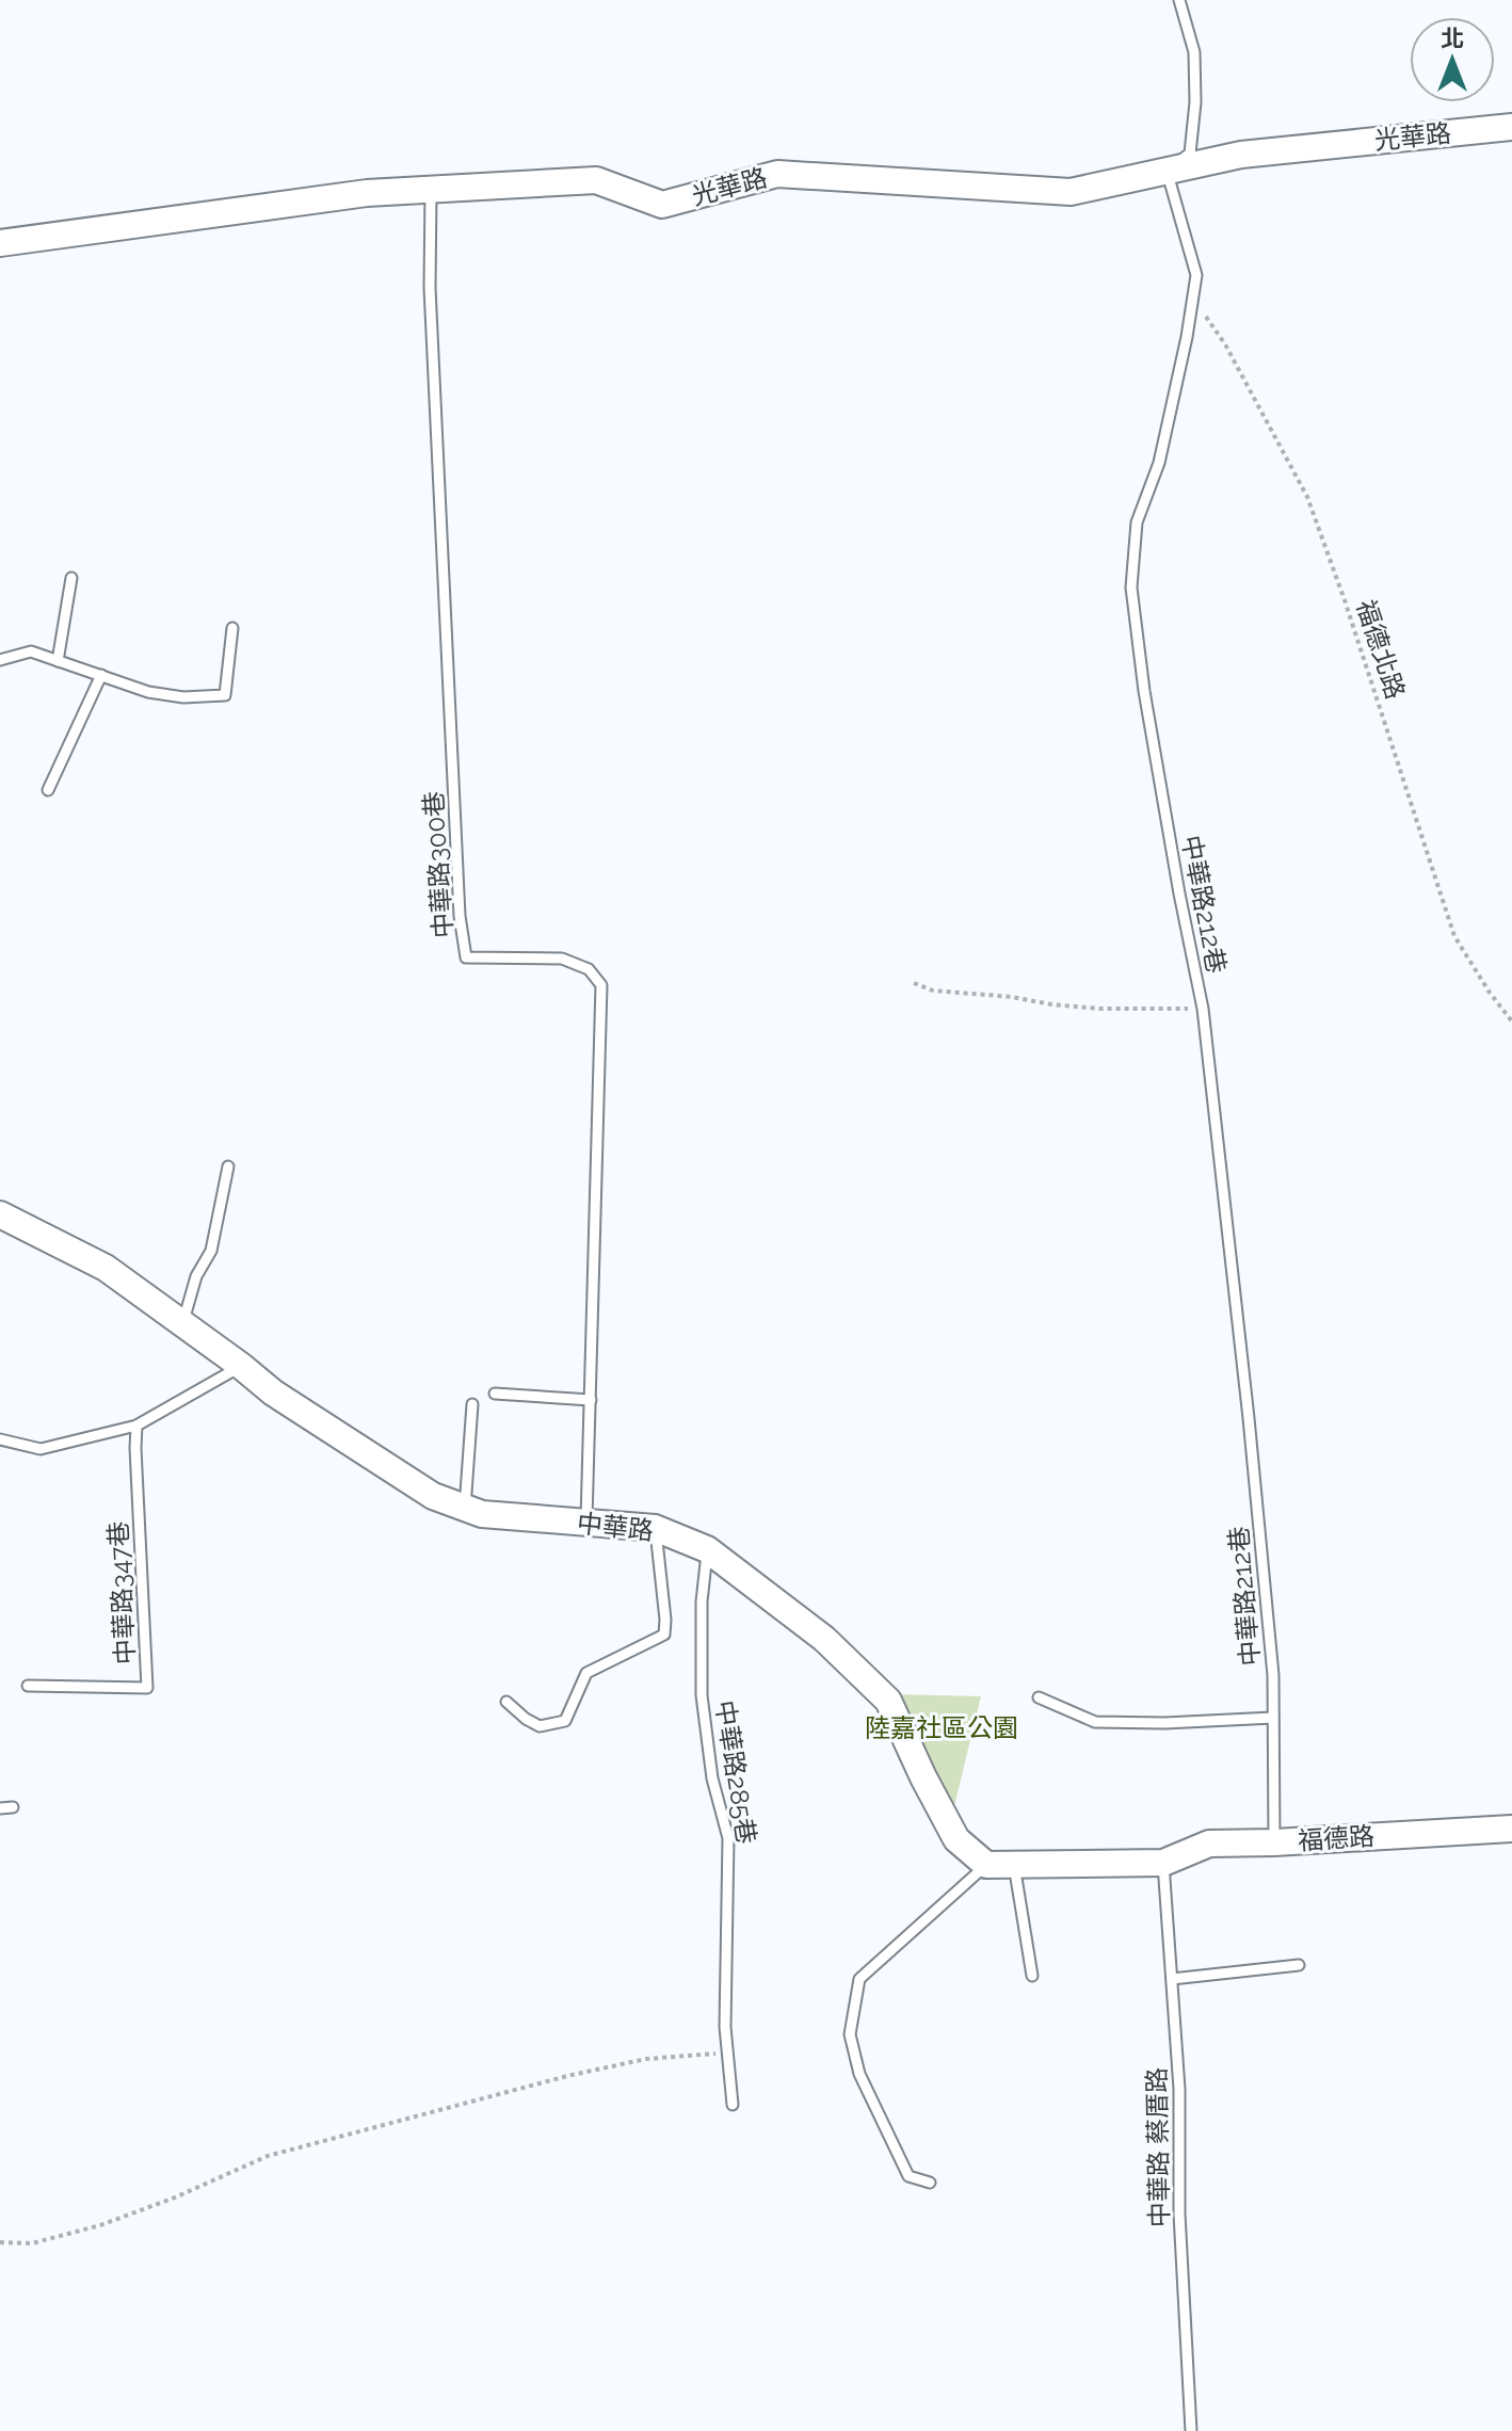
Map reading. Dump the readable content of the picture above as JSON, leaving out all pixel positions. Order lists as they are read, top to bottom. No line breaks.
{"streets":{"street":["光華路","中華路","福德路"],"lane":["中華路300巷","中華路212巷","中華路347巷","中華路285巷","中華路 蔡厝路"],"path":["福德北路"]},"crossings":[["光華路","中華路300巷"],["光華路","中華路212巷"],["福德北路","中華路212巷"],["中華路300巷","中華路"],["中華路212巷","福德路"],["中華路","中華路285巷"],["福德路","中華路 蔡厝路"]],"parks":["陸嘉社區公園"],"north":"top"}
